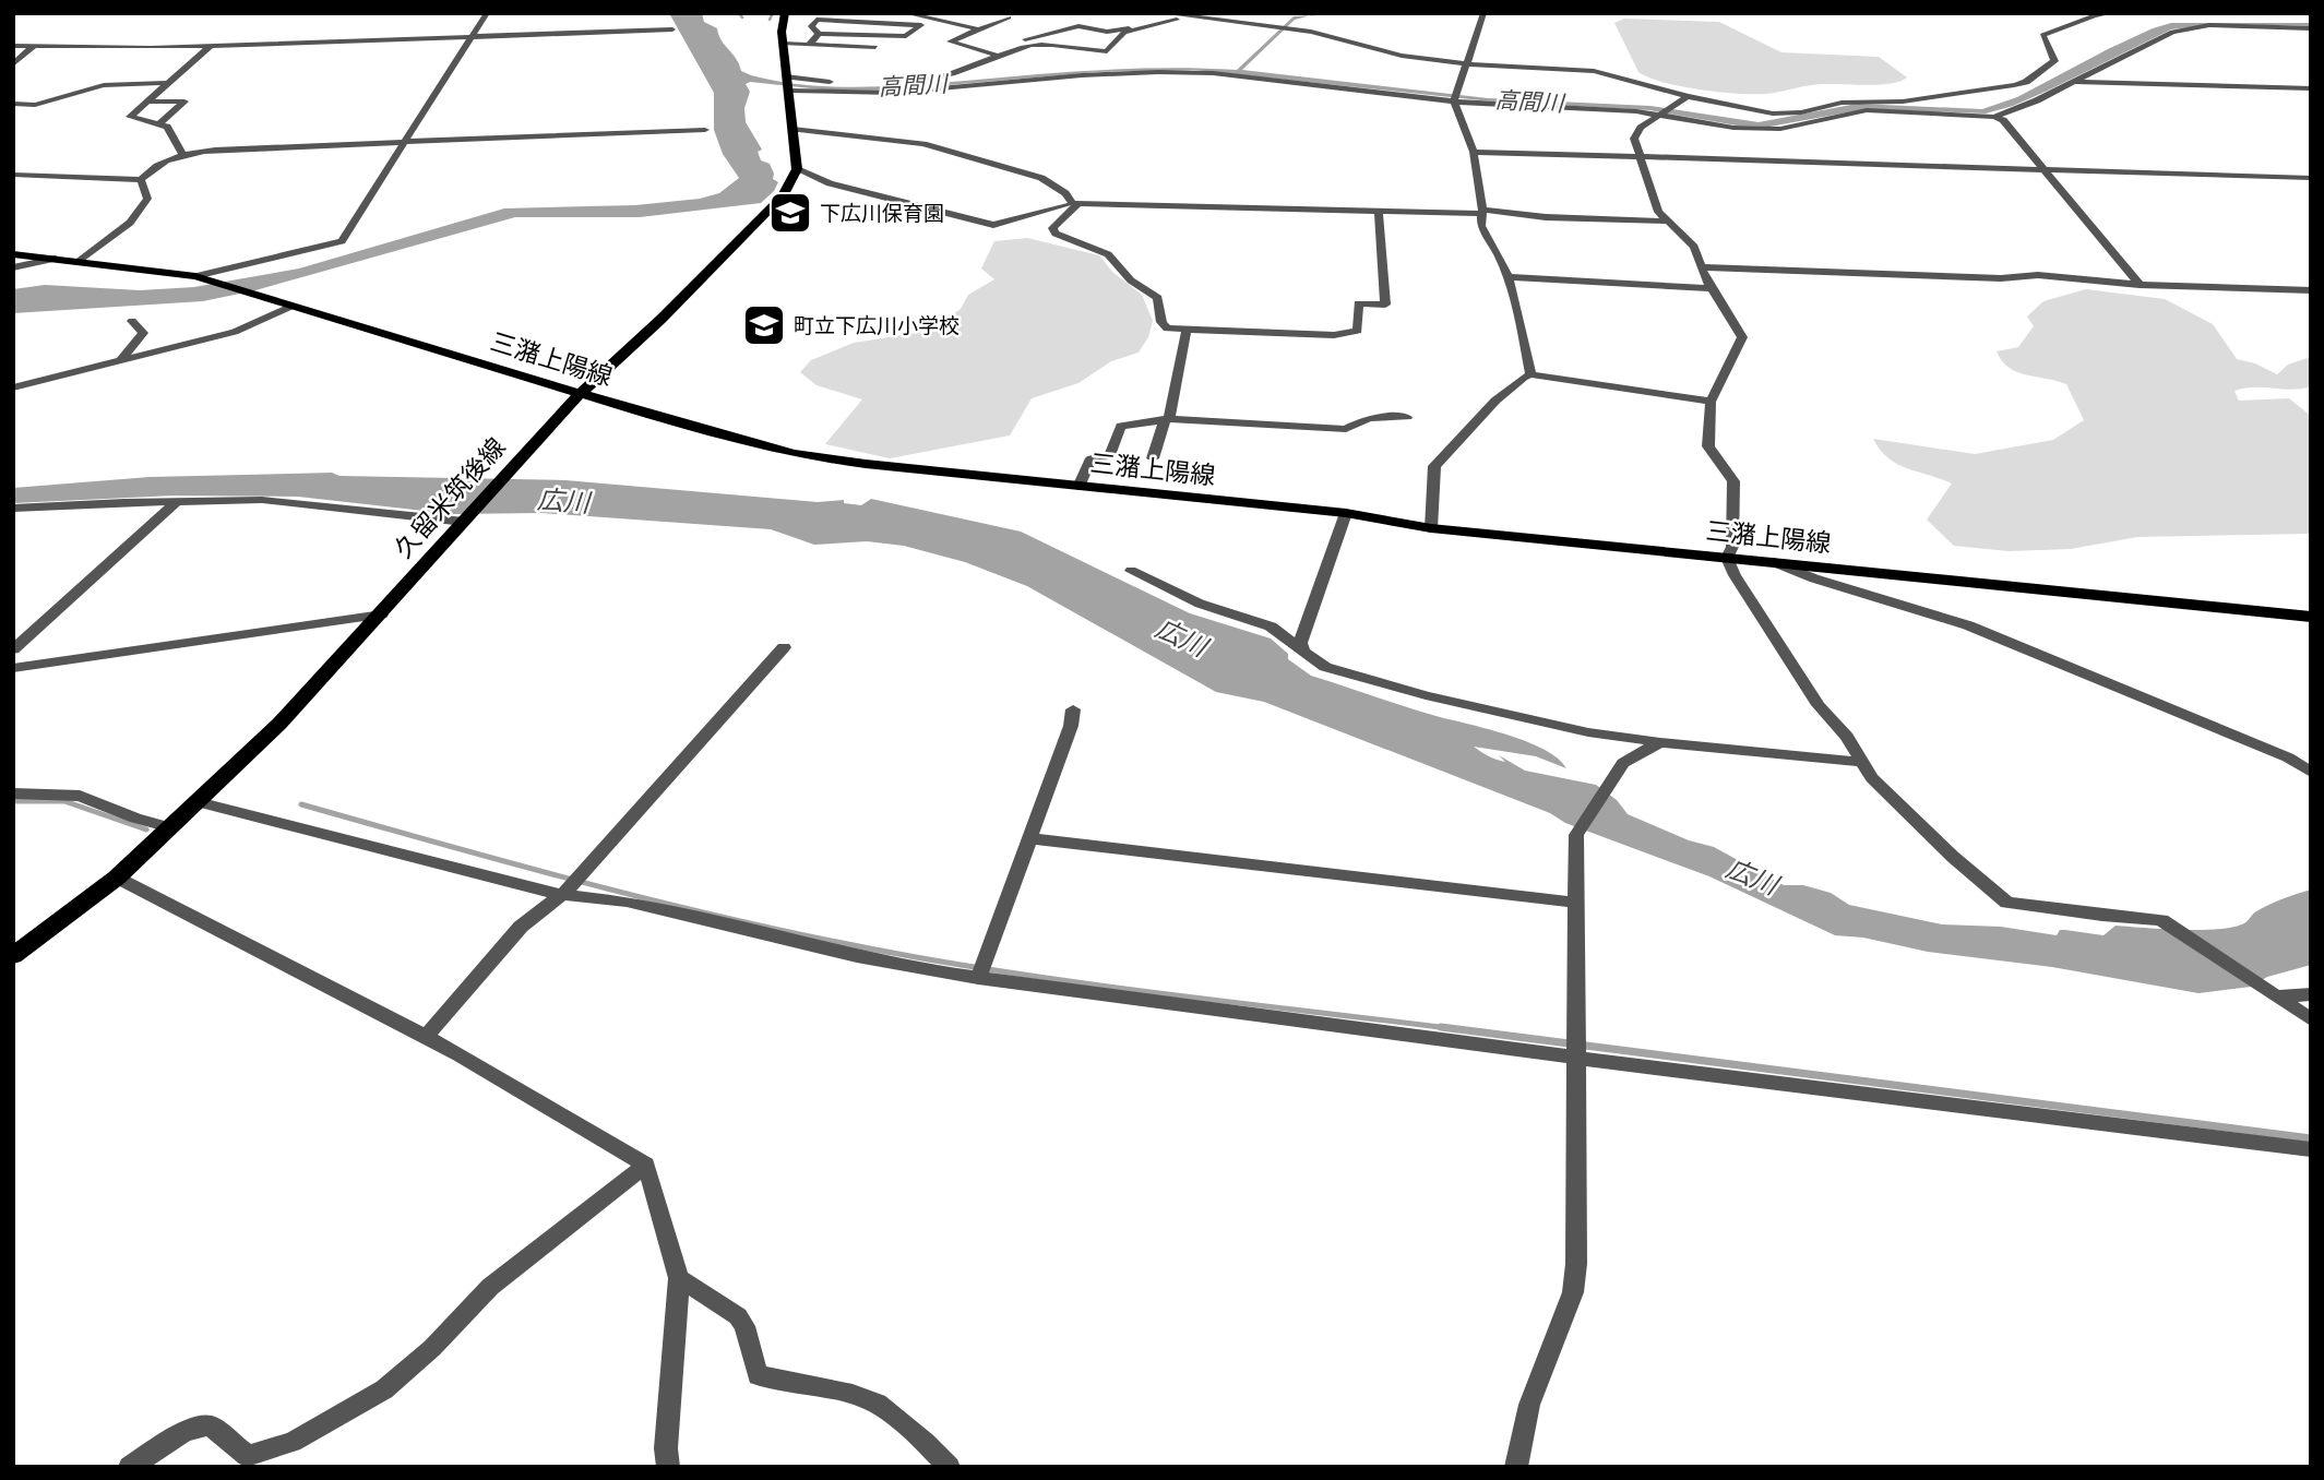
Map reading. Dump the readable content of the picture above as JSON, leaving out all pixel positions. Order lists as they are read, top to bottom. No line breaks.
{"streets":{"main road":["三潴上陽線","久留米筑後線"]},"crossings":[["三潴上陽線","久留米筑後線"]],"water":["高間川","広川"],"places":{"school or university":["下広川保育園","町立下広川小学校"]}}
